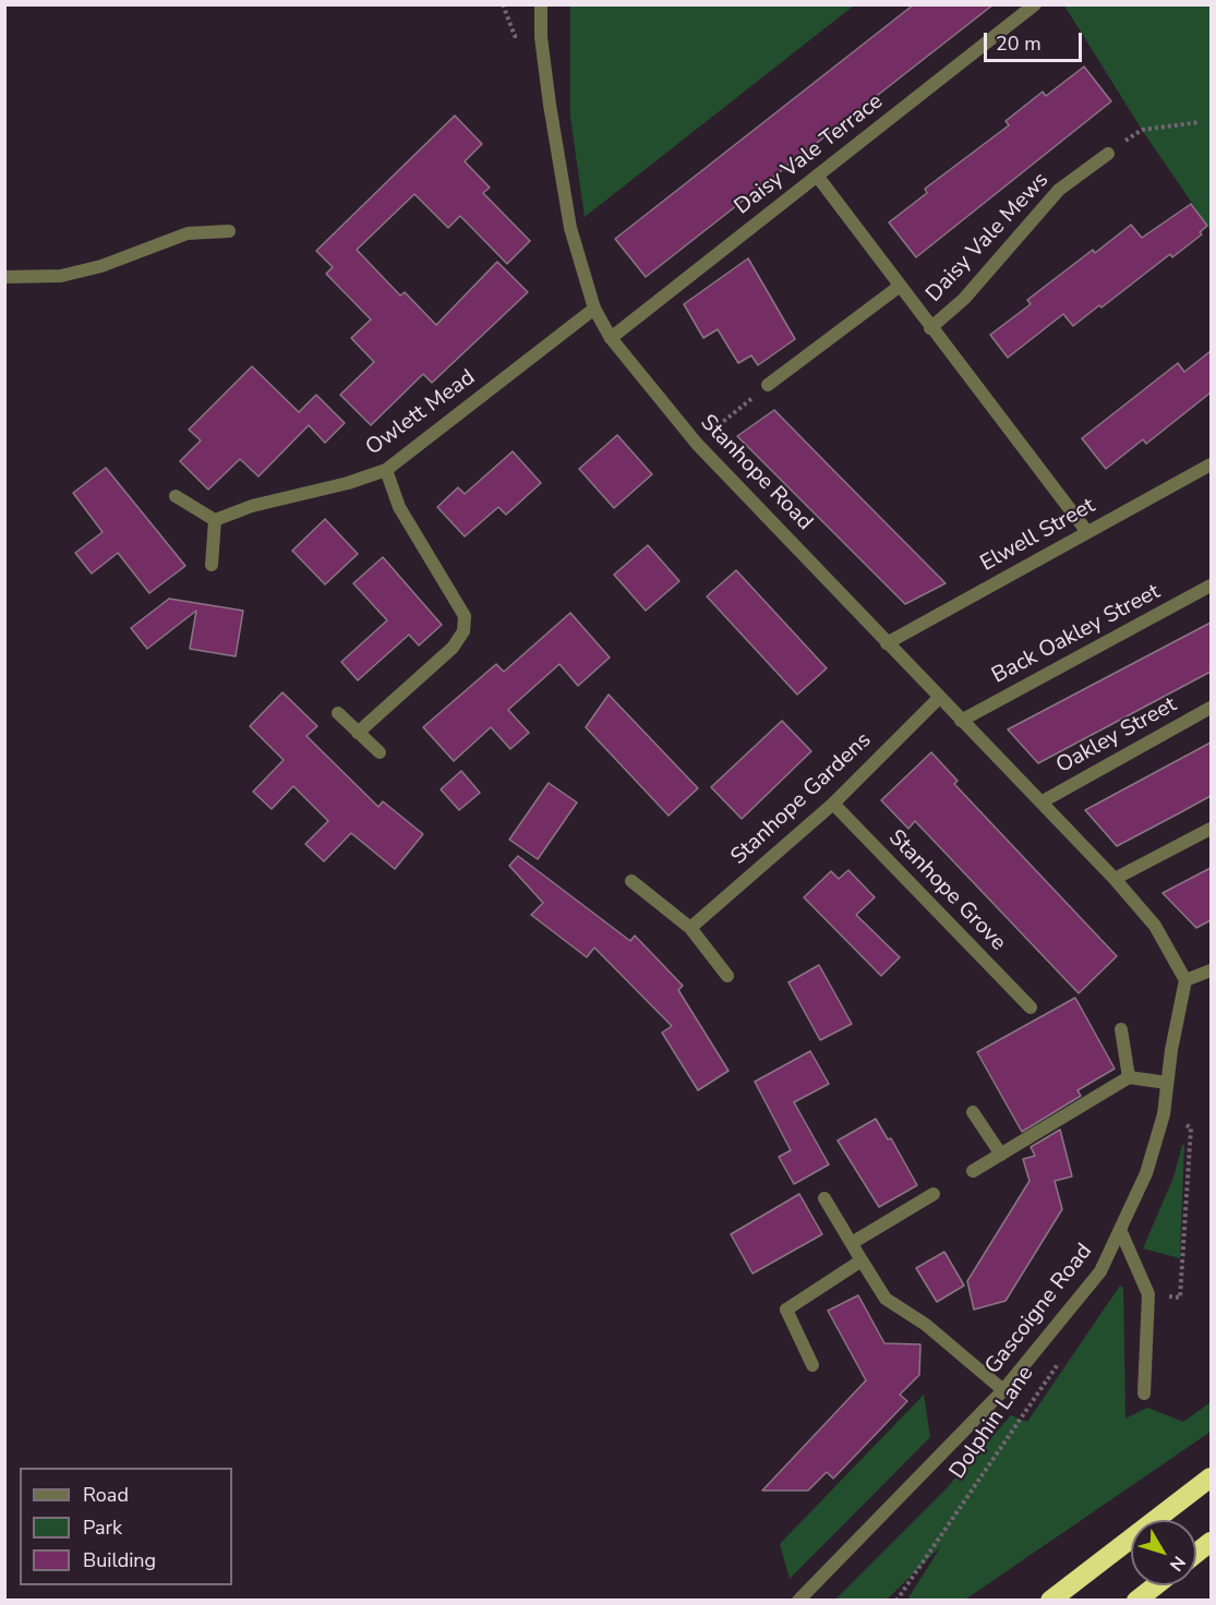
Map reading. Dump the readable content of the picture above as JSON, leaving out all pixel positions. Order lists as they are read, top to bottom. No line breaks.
{"streets":{"street":["Daisy Vale Terrace","Daisy Vale Mews","Owlett Mead","Stanhope Road","Elwell Street","Back Oakley Street","Oakley Street","Stanhope Gardens","Stanhope Grove","Gascoigne Road"],"path":["Dolphin Lane"]},"crossings":[["Daisy Vale Terrace","Stanhope Road"],["Owlett Mead","Stanhope Road"],["Stanhope Road","Elwell Street"],["Stanhope Road","Back Oakley Street"],["Stanhope Road","Oakley Street"],["Stanhope Road","Stanhope Gardens"],["Stanhope Gardens","Stanhope Grove"]],"legend":["Road","Park","Building"],"scale_bar":"20 m","north":"bottom right"}
